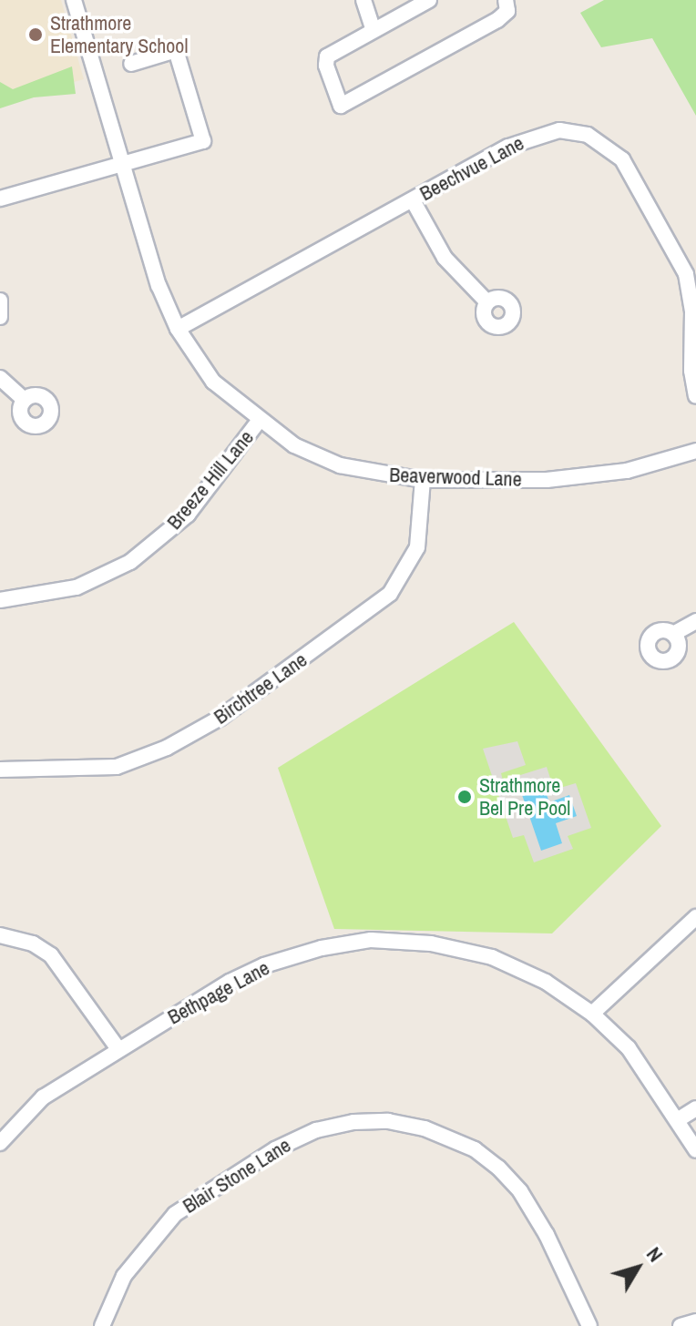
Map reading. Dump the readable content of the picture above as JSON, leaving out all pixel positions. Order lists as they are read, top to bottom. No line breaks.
{"streets":{"street":["Beechvue Lane","Beaverwood Lane","Breeze Hill Lane","Birchtree Lane","Bethpage Lane","Blair Stone Lane"]},"crossings":[["Beechvue Lane","Beaverwood Lane"],["Beaverwood Lane","Breeze Hill Lane"],["Beaverwood Lane","Birchtree Lane"]],"places":["Strathmore Elementary School","Strathmore Bel Pre Pool"],"north":"top right"}
